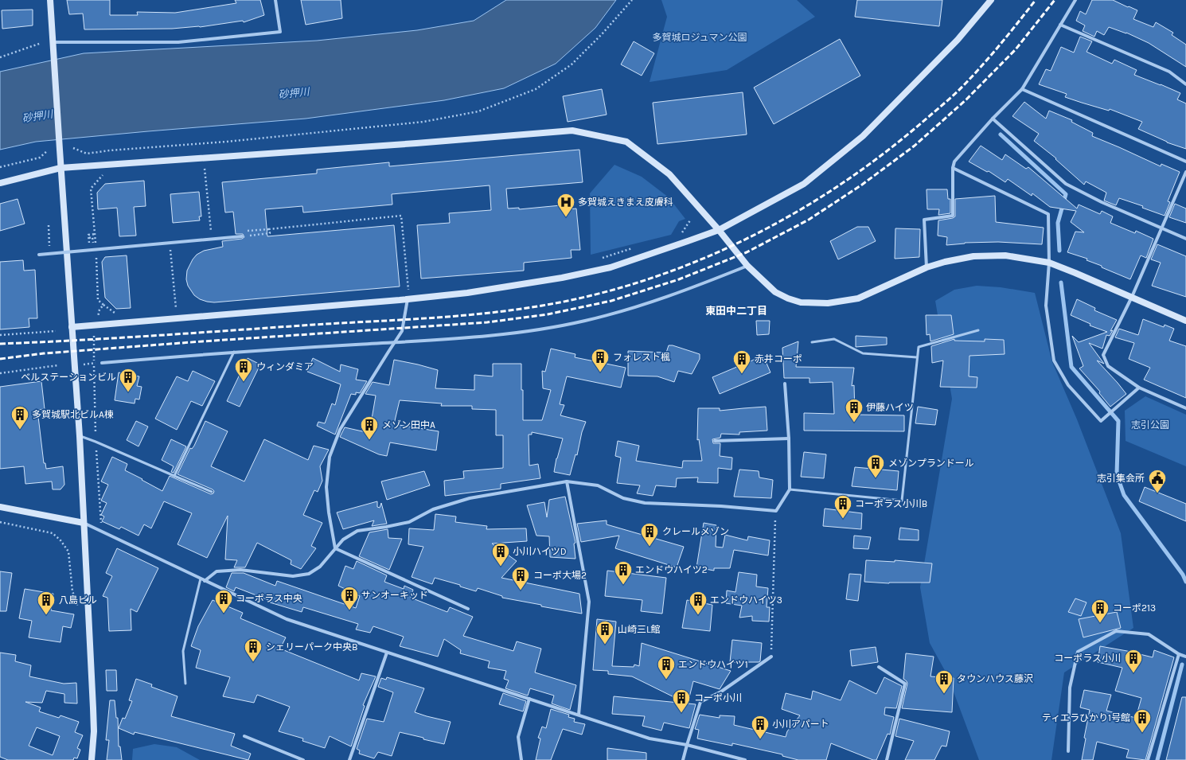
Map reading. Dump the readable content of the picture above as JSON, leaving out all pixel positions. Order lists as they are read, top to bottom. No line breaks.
{"districts":["東田中二丁目"],"water":["砂押川"],"parks":["多賀城ロジュマン公園","志引公園"],"places":{"hospital":["多賀城えきまえ皮膚科"],"building":["フォレスト楓","赤井コーポ","ウィンダミア","ベルステーションビル","伊藤ハイツ","多賀城駅北ビルA棟","メゾン田中A","メゾンプランドール","コーポラス小川B","クレールメゾン","小川ハイツD","エンドウハイツ2","コーポ大場2","サンオーキッド","コーポラス中央","八島ビル","エンドウハイツ3","コーポ213","山崎三L館","シェリーパーク中央B","コーポラス小川","エンドウハイツ1","タウンハウス藤沢","コーポ小川","ティエラひかり1号館","小川アパート"],"public building":["志引集会所"]}}
